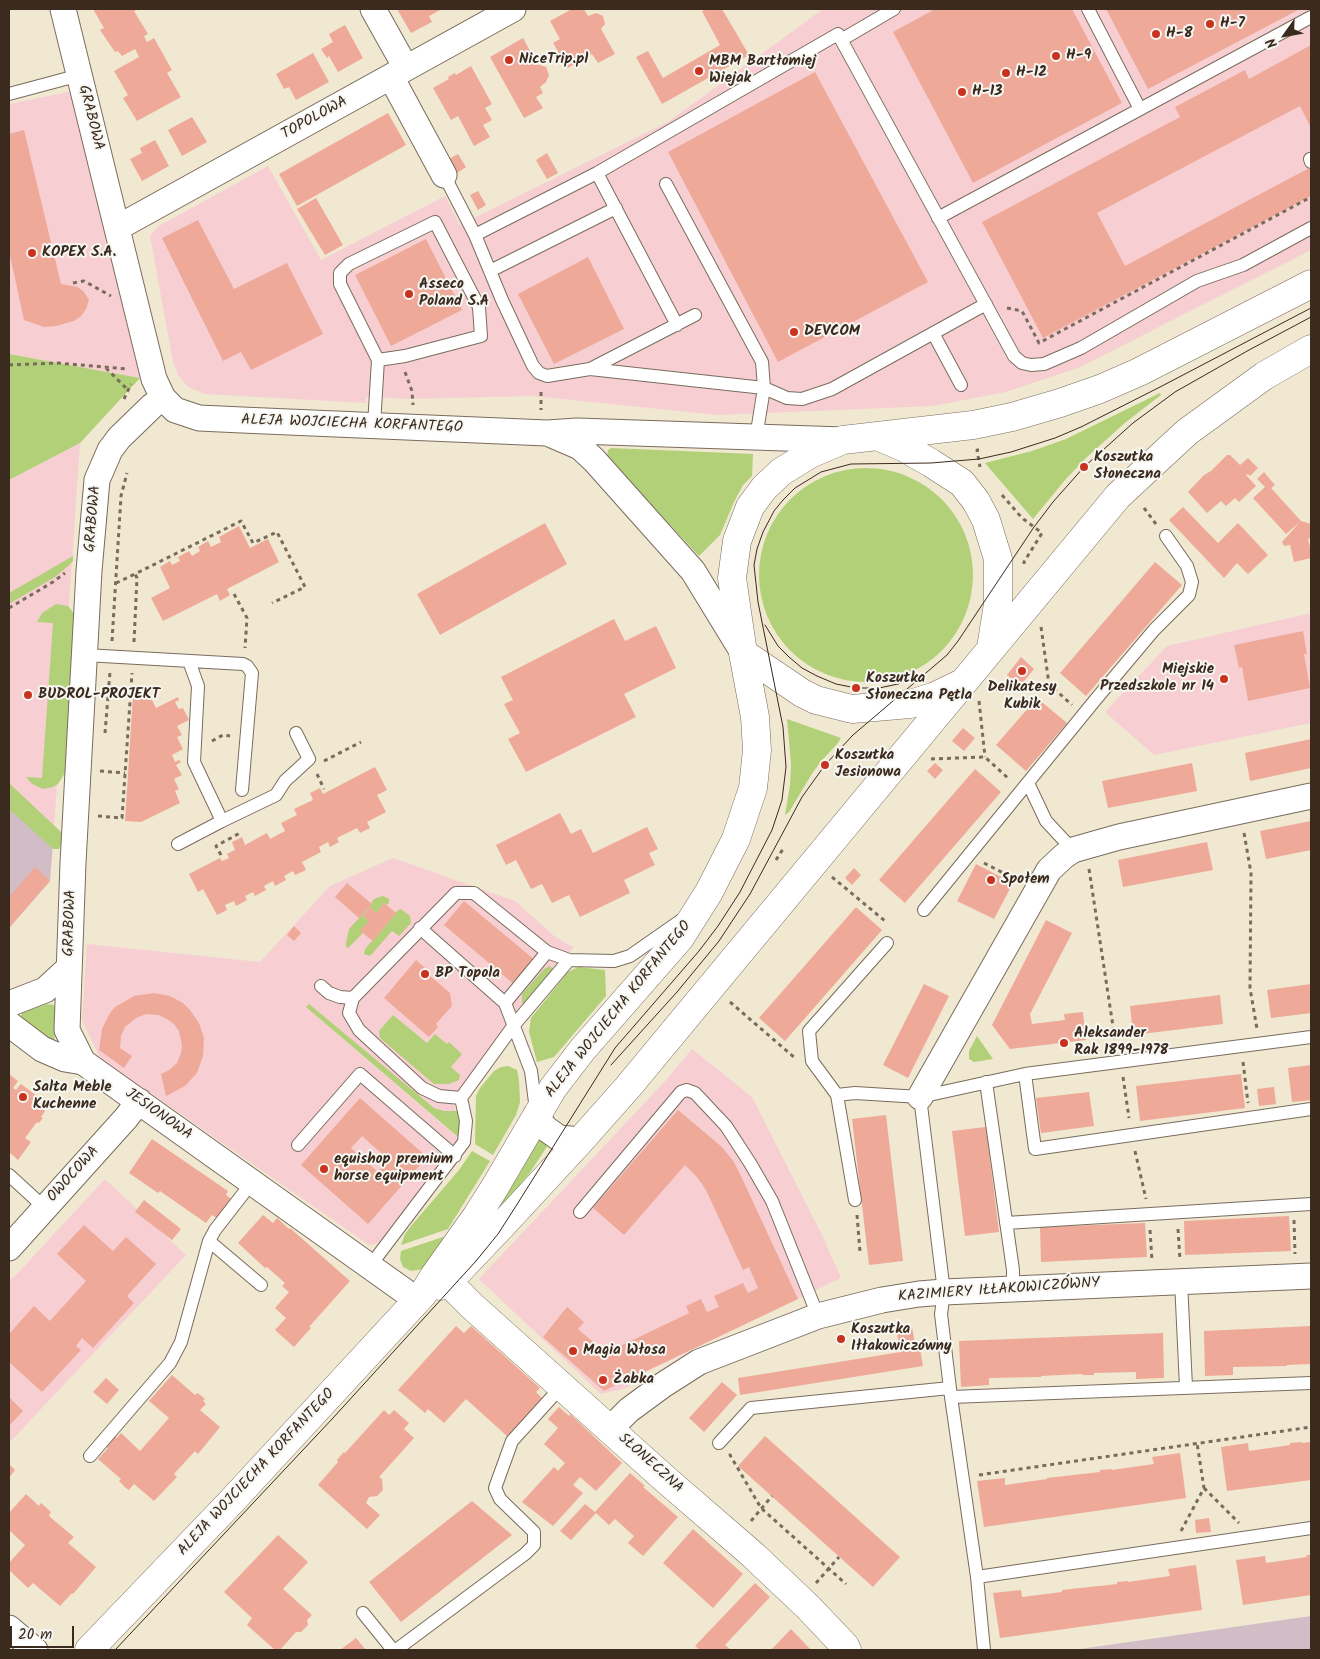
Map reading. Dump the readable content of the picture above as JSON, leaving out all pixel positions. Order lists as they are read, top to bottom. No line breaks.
{"streets":{"main road":["ALEJA WOJCIECHA KORFANTEGO","SŁONECZNA"],"street":["GRABOWA","TOPOLOWA","JESIONOWA","OWOCOWA","KAZIMIERY IŁŁAKOWICZÓWNY"]},"crossings":[["GRABOWA","TOPOLOWA"],["GRABOWA","ALEJA WOJCIECHA KORFANTEGO"],["GRABOWA","JESIONOWA"],["ALEJA WOJCIECHA KORFANTEGO","JESIONOWA"],["ALEJA WOJCIECHA KORFANTEGO","SŁONECZNA"],["JESIONOWA","OWOCOWA"],["KAZIMIERY IŁŁAKOWICZÓWNY","SŁONECZNA"]],"places":["H-7","H-8","H-9","NiceTrip.pl","MBM Bartłomiej Wiejak","H-12","H-13","KOPEX S.A.","Asseco Poland S.A","DEVCOM","Koszutka Słoneczna","Delikatesy Kubik","Miejskie Przedszkole nr 14","Koszutka Słoneczna Pętla","BUDROL-PROJEKT","Koszutka Jesionowa","Społem","BP Topola","Aleksander Rak 1899-1978","Salta Meble Kuchenne","equishop premium horse equipment","Koszutka Iłłakowiczówny","Magia Włosa","Żabka"],"scale_bar":"20 m","north":"bottom left"}
